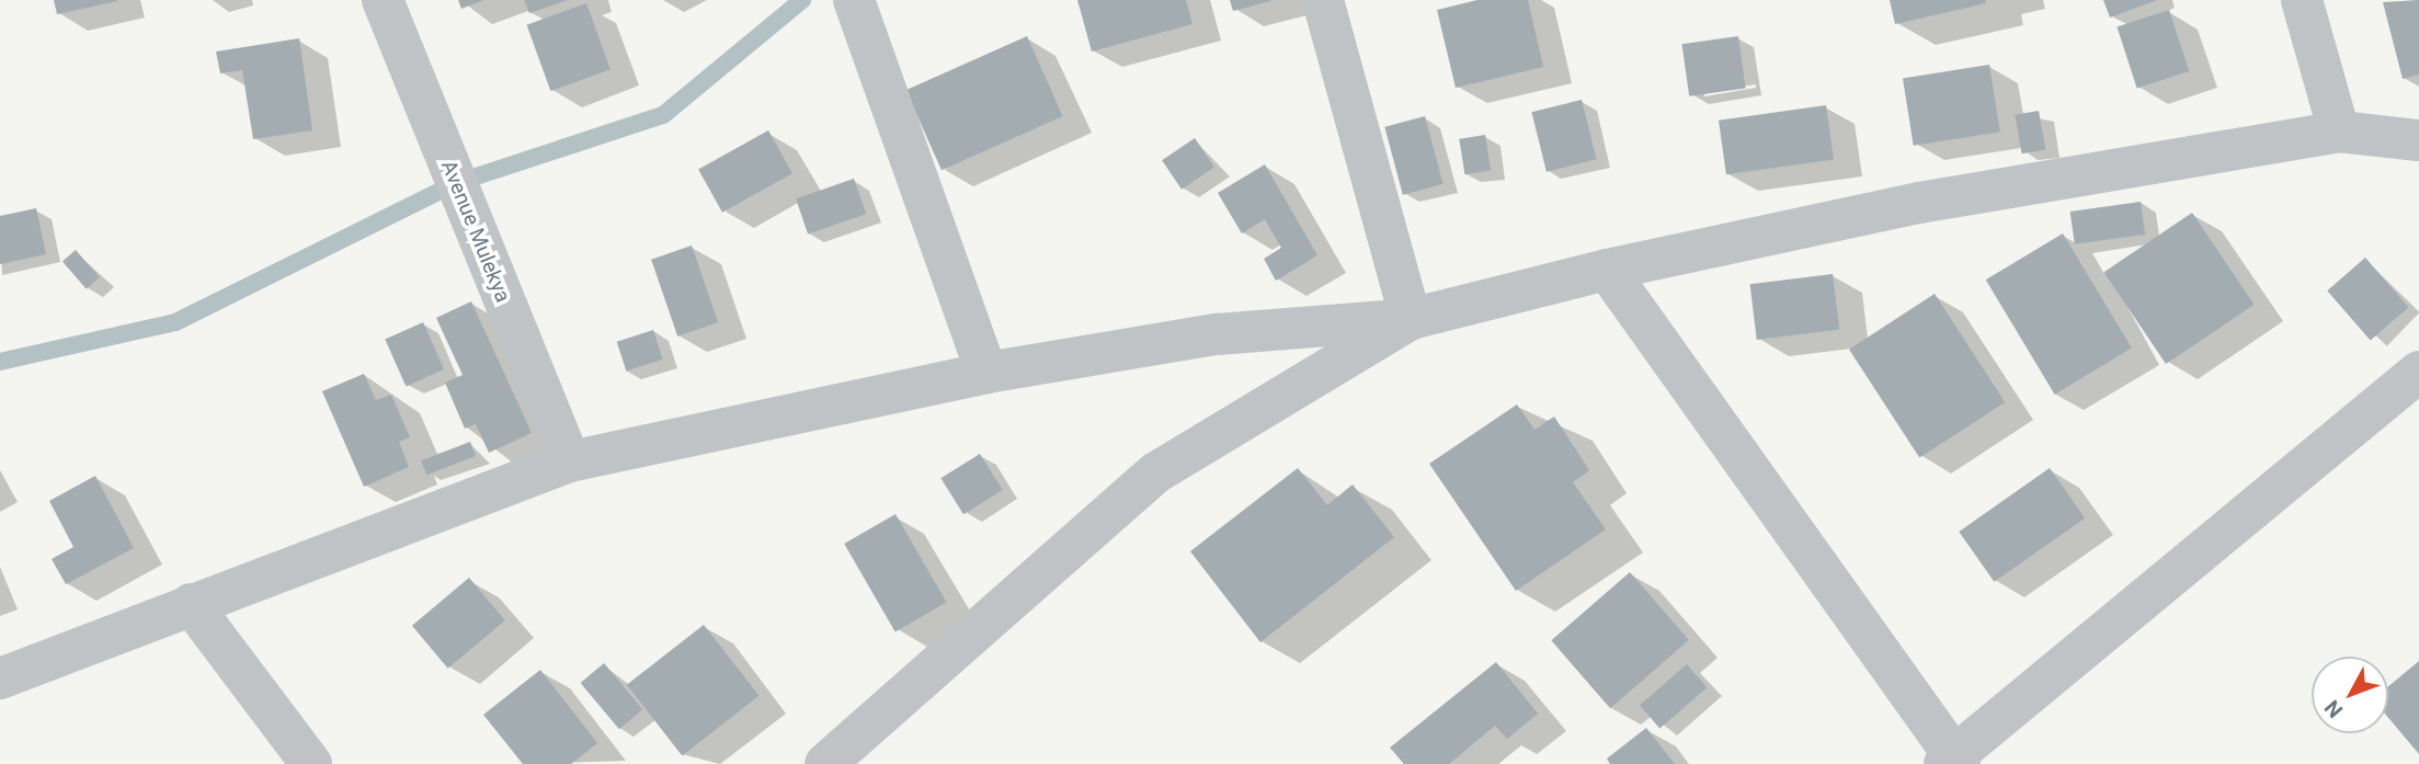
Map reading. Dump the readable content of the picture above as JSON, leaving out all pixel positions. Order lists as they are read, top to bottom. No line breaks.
{"streets":{"street":["Avenue Mulekya"]},"north":"bottom left"}
